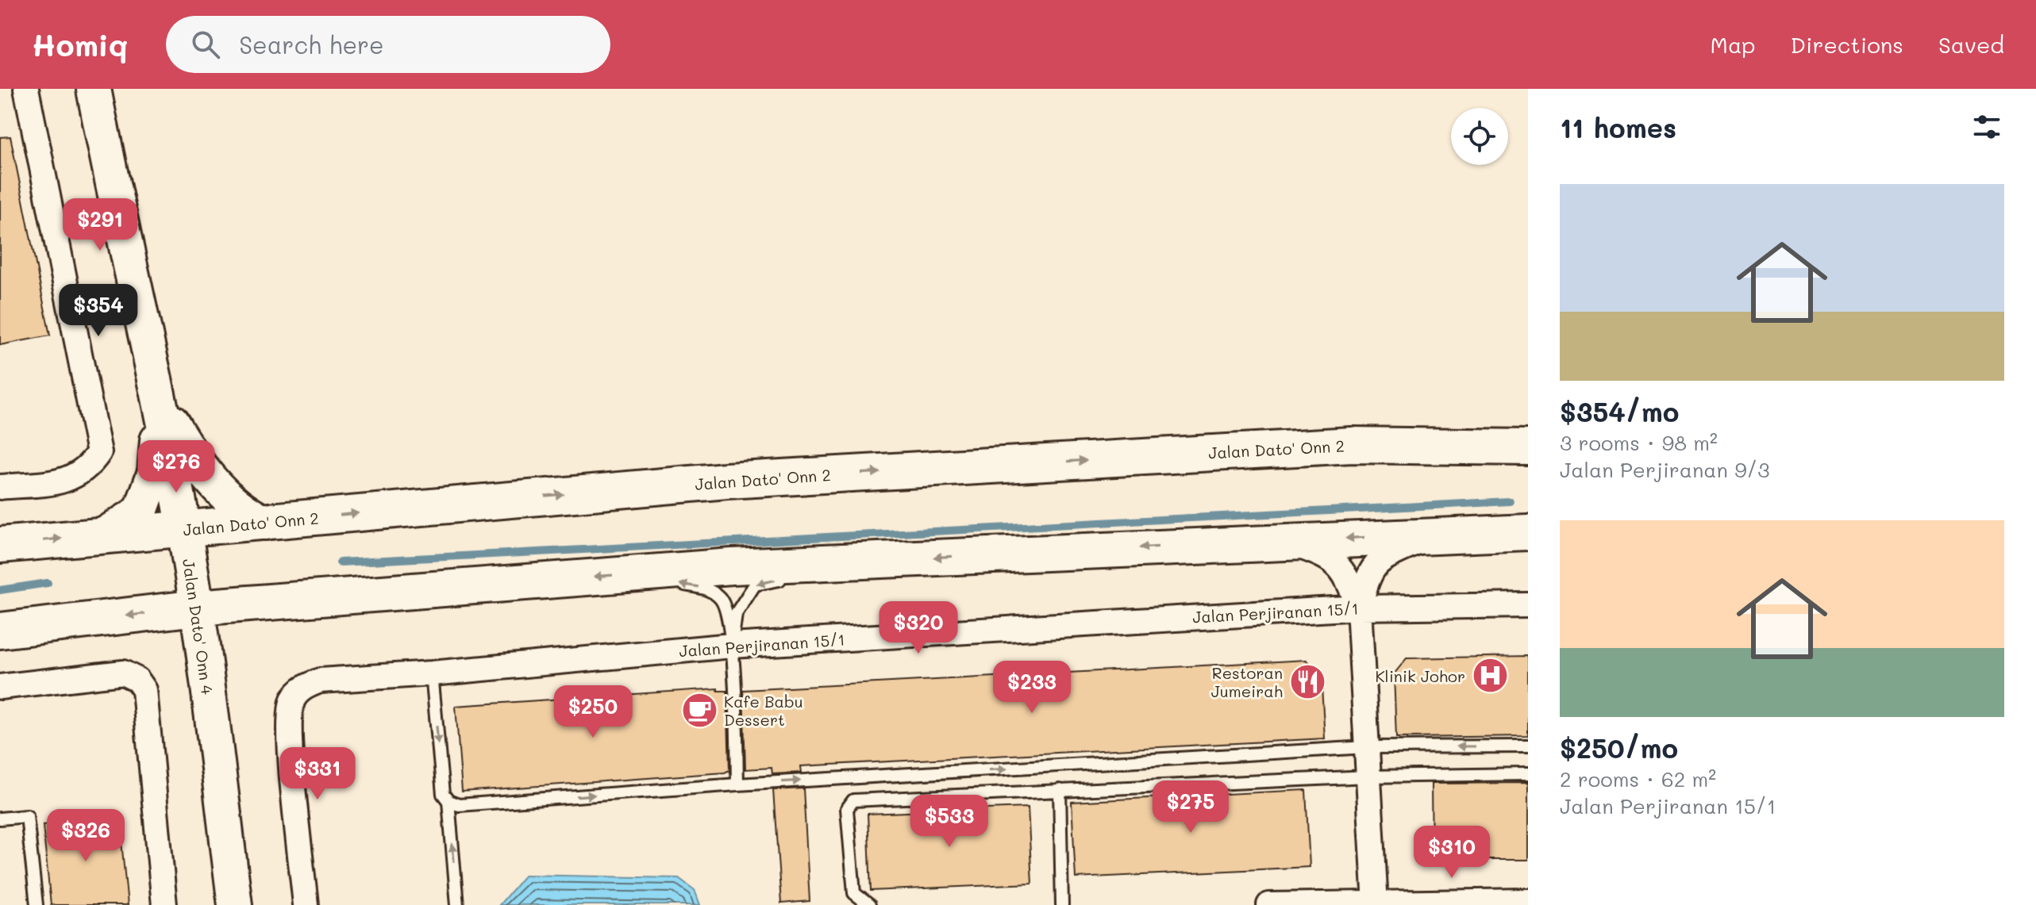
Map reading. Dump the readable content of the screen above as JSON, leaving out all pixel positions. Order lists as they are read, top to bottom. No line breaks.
{"streets":{"main road":["Jalan Dato' Onn 2","Jalan Dato' Onn 4"],"street":["Jalan Perjiranan 15/1"]},"crossings":[["Jalan Dato' Onn 2","Jalan Dato' Onn 4"]],"places":{"hospital":["Klinik Johor"],"restaurant":["Restoran Jumeirah"],"cafe":["Kafe Babu Dessert"]},"page":{"header":"Homiq","search":"Search here","nav":["Map","Directions","Saved"],"heading":"11 homes","list":[{"name":"$354/mo","note":"3 rooms · 98 m² · Jalan Perjiranan 9/3"},{"name":"$250/mo","note":"2 rooms · 62 m² · Jalan Perjiranan 15/1"}],"price":["$291","$354","$276","$320","$233","$250","$331","$275","$533","$326","$310"]}}
